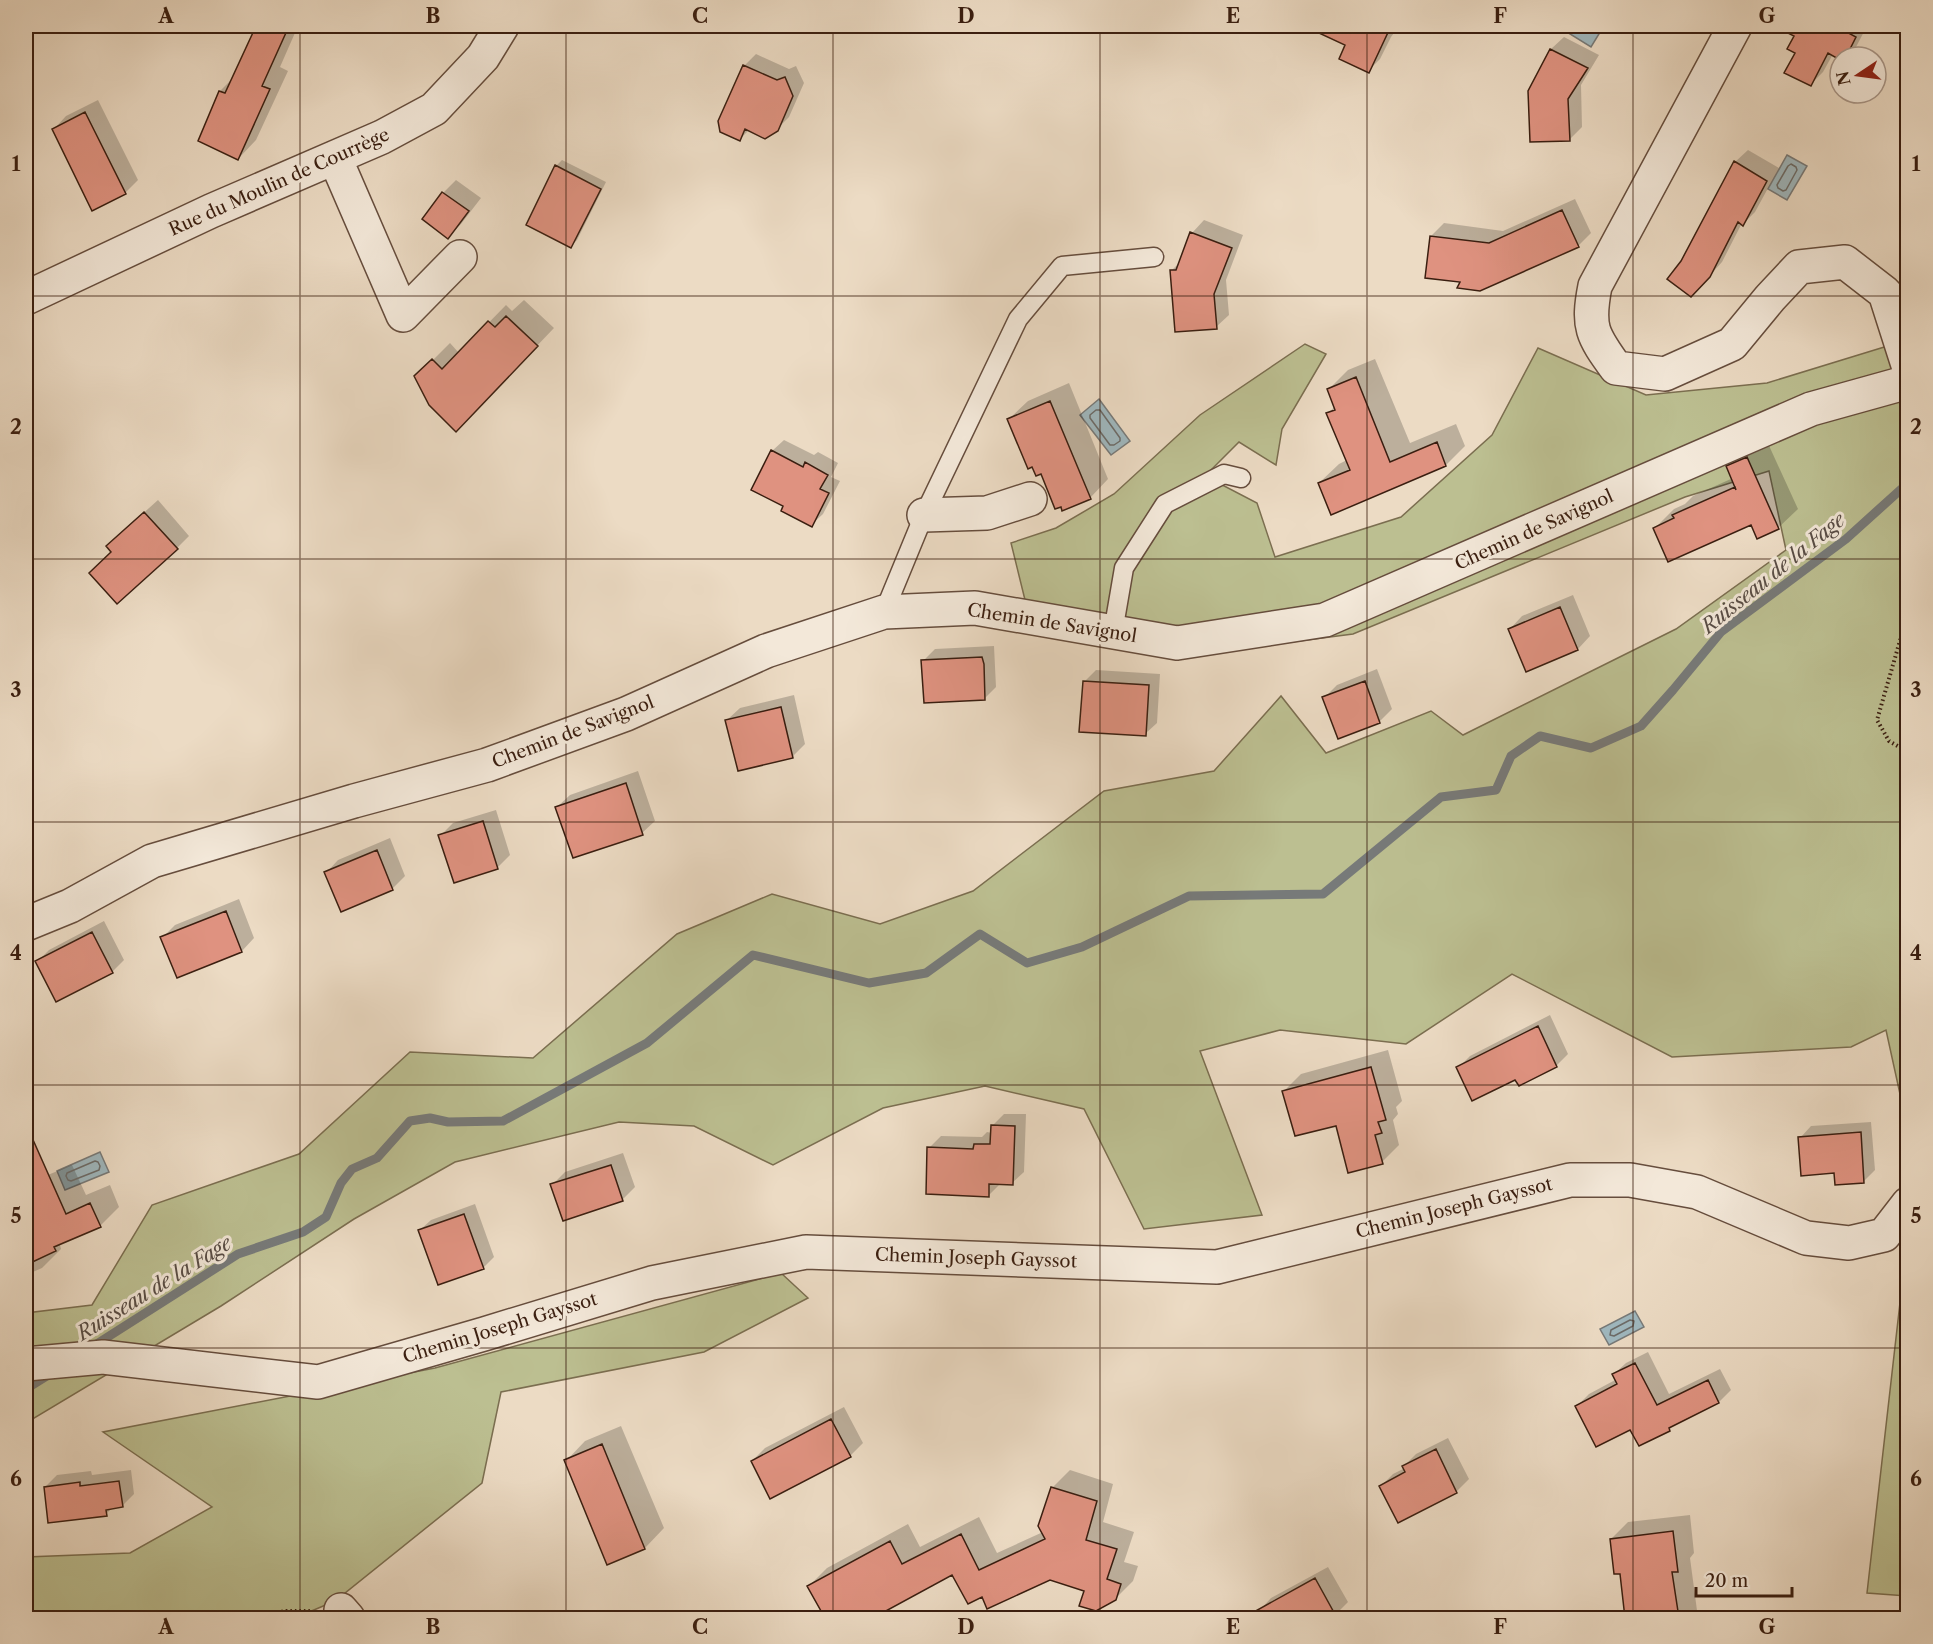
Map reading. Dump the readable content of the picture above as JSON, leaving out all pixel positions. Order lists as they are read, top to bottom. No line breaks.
{"streets":{"street":["Rue du Moulin de Courrège","Chemin de Savignol","Chemin Joseph Gayssot"]},"water":["Ruisseau de la Fage"],"scale_bar":"20 m","north":"left","grid":{"columns":["A","B","C","D","E","F","G"],"rows":["1","2","3","4","5","6"]}}
